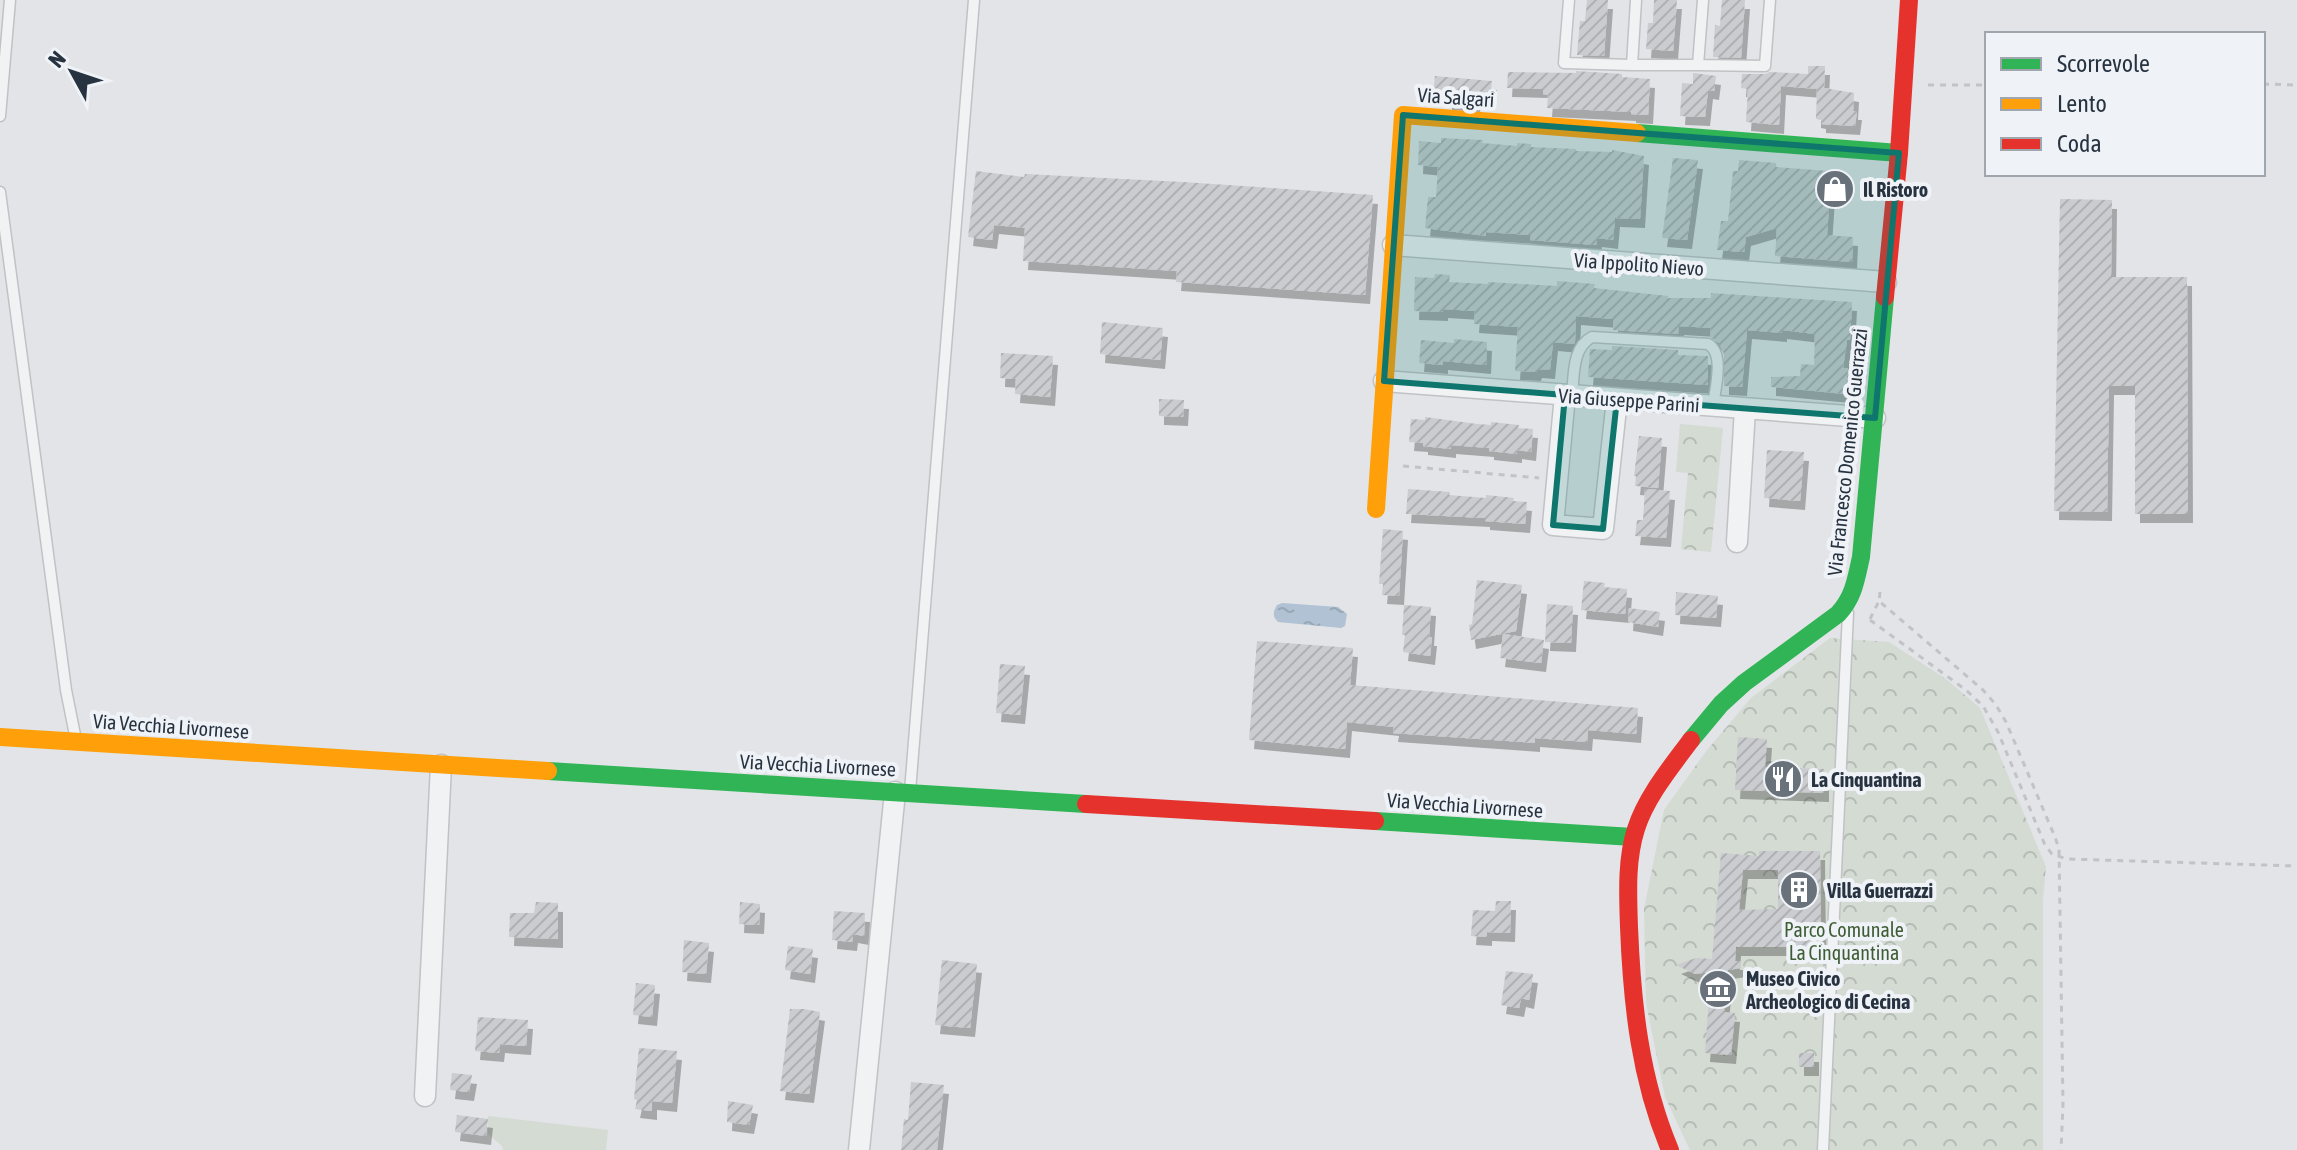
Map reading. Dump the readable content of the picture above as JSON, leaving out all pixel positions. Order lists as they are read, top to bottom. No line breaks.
{"streets":{"street":["Via Salgari","Via Ippolito Nievo","Via Giuseppe Parini","Via Francesco Domenico Guerrazzi","Via Vecchia Livornese"]},"crossings":[["Via Salgari","Via Ippolito Nievo"],["Via Salgari","Via Giuseppe Parini"],["Via Salgari","Via Francesco Domenico Guerrazzi"],["Via Ippolito Nievo","Via Francesco Domenico Guerrazzi"],["Via Giuseppe Parini","Via Francesco Domenico Guerrazzi"],["Via Francesco Domenico Guerrazzi","Via Vecchia Livornese"]],"parks":["Parco Comunale La Cinquantina"],"places":{"shop":["Il Ristoro"],"restaurant":["La Cinquantina"],"building":["Villa Guerrazzi"],"museum":["Museo Civico Archeologico di Cecina"]},"legend":["Scorrevole","Lento","Coda"],"north":"top left"}
